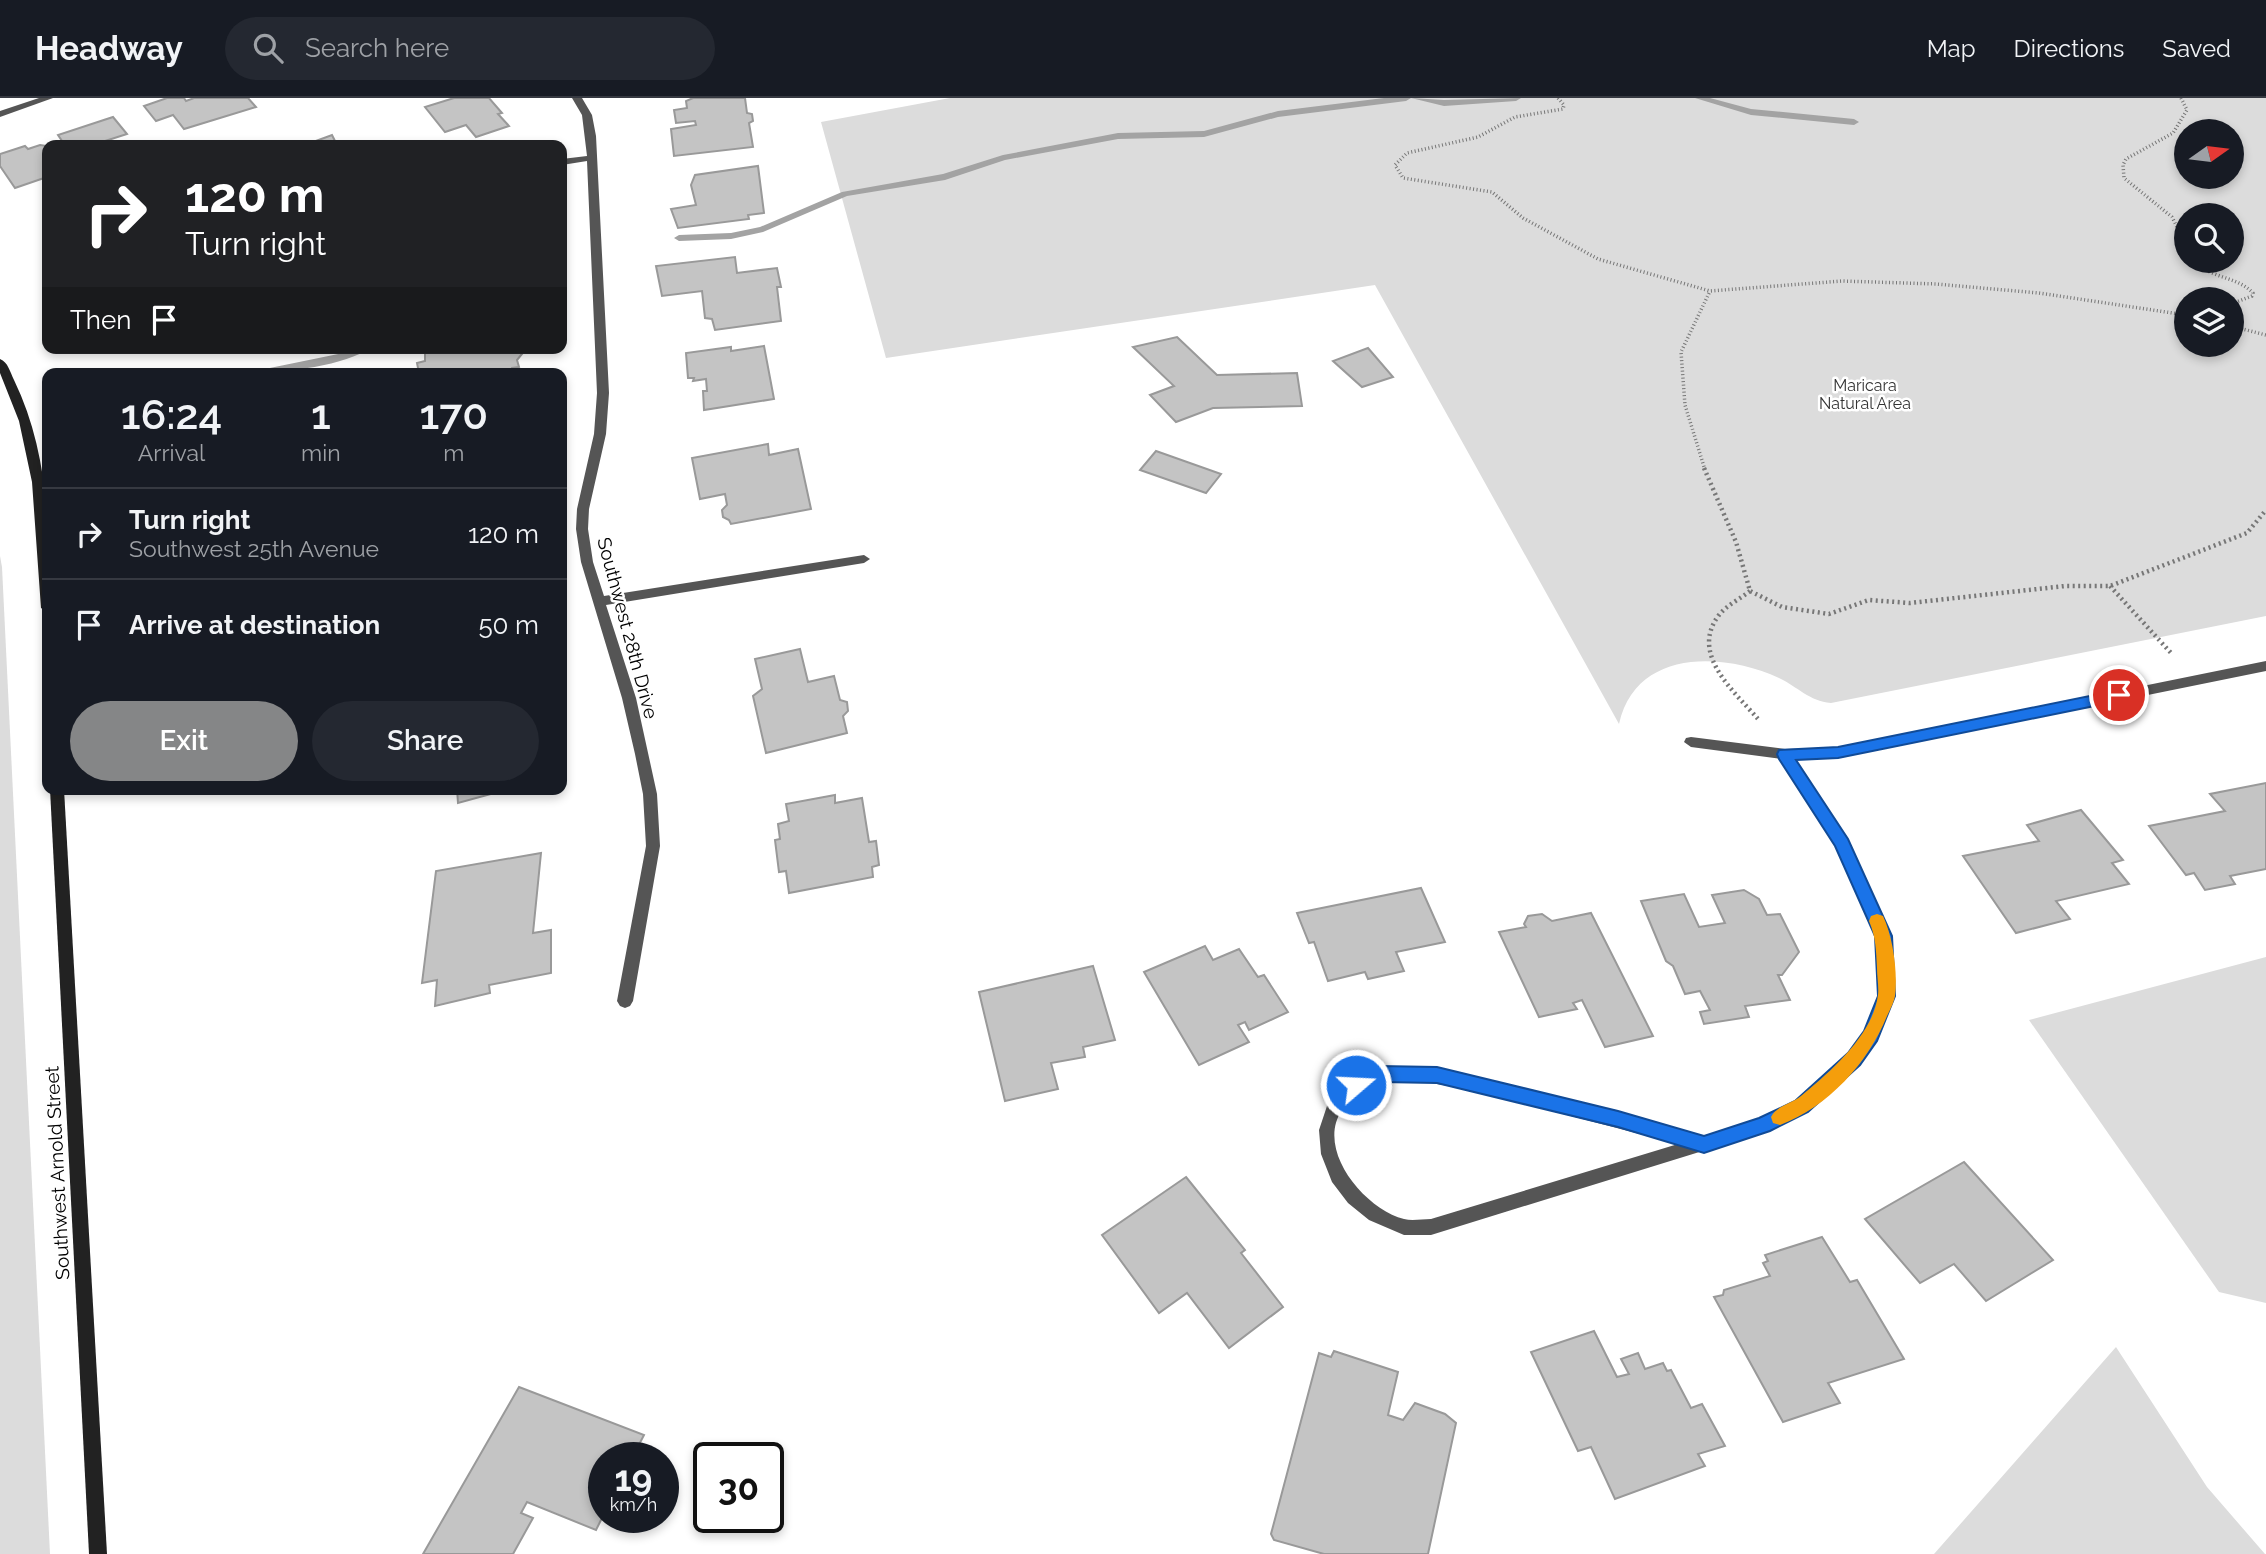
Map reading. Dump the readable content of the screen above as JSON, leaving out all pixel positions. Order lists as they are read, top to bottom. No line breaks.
{"streets":{"street":["Southwest 28th Drive","Southwest Arnold Street"]},"parks":["Maricara Natural Area"],"north":"right","page":{"header":"Headway","search":"Search here","nav":["Map","Directions","Saved"],"turn":["120 m","Turn right"],"then":"Then","eta":["16:24","Arrival","1","min","170","m"],"list":[{"name":"Turn right","note":"Southwest 25th Avenue","value":"120 m"},{"name":"Arrive at destination","value":"50 m"}],"buttons":["Exit","Share"],"speed":"19 km/h","limit":"30"}}
